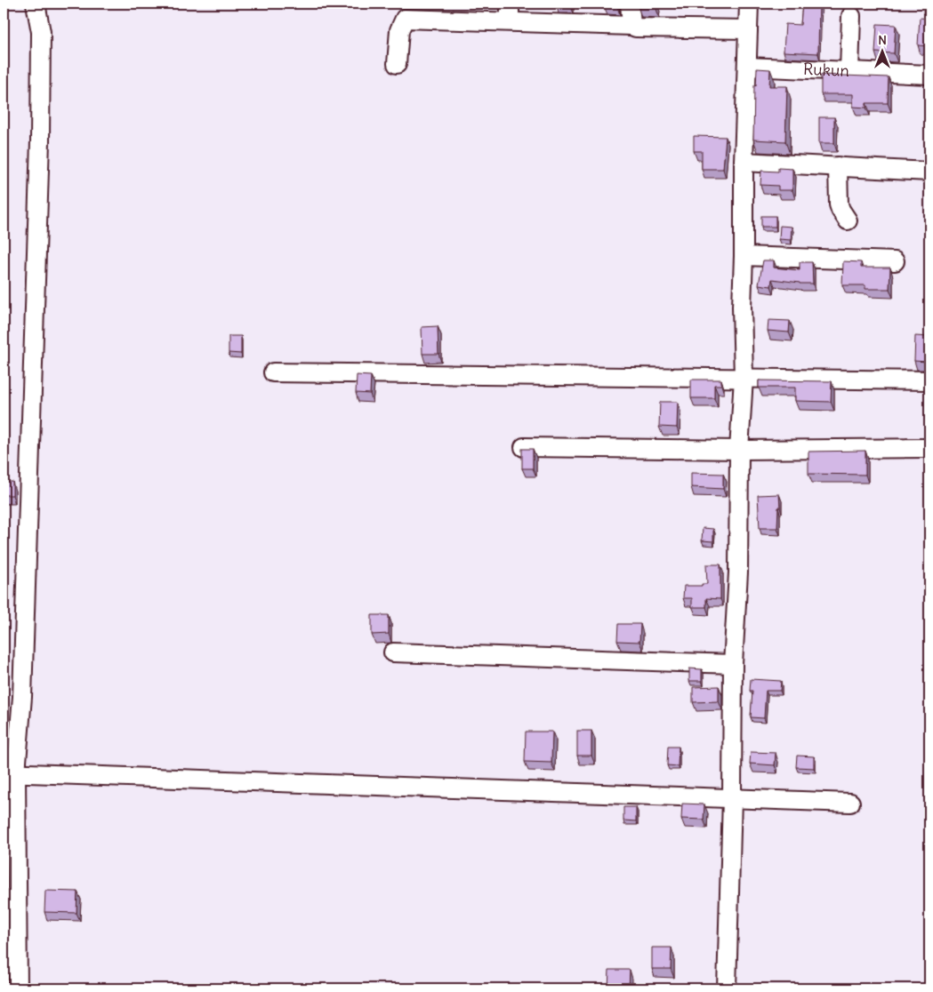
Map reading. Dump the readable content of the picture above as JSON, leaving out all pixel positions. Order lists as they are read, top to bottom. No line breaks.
{"streets":{"street":["Rukun"]},"north":"top"}
